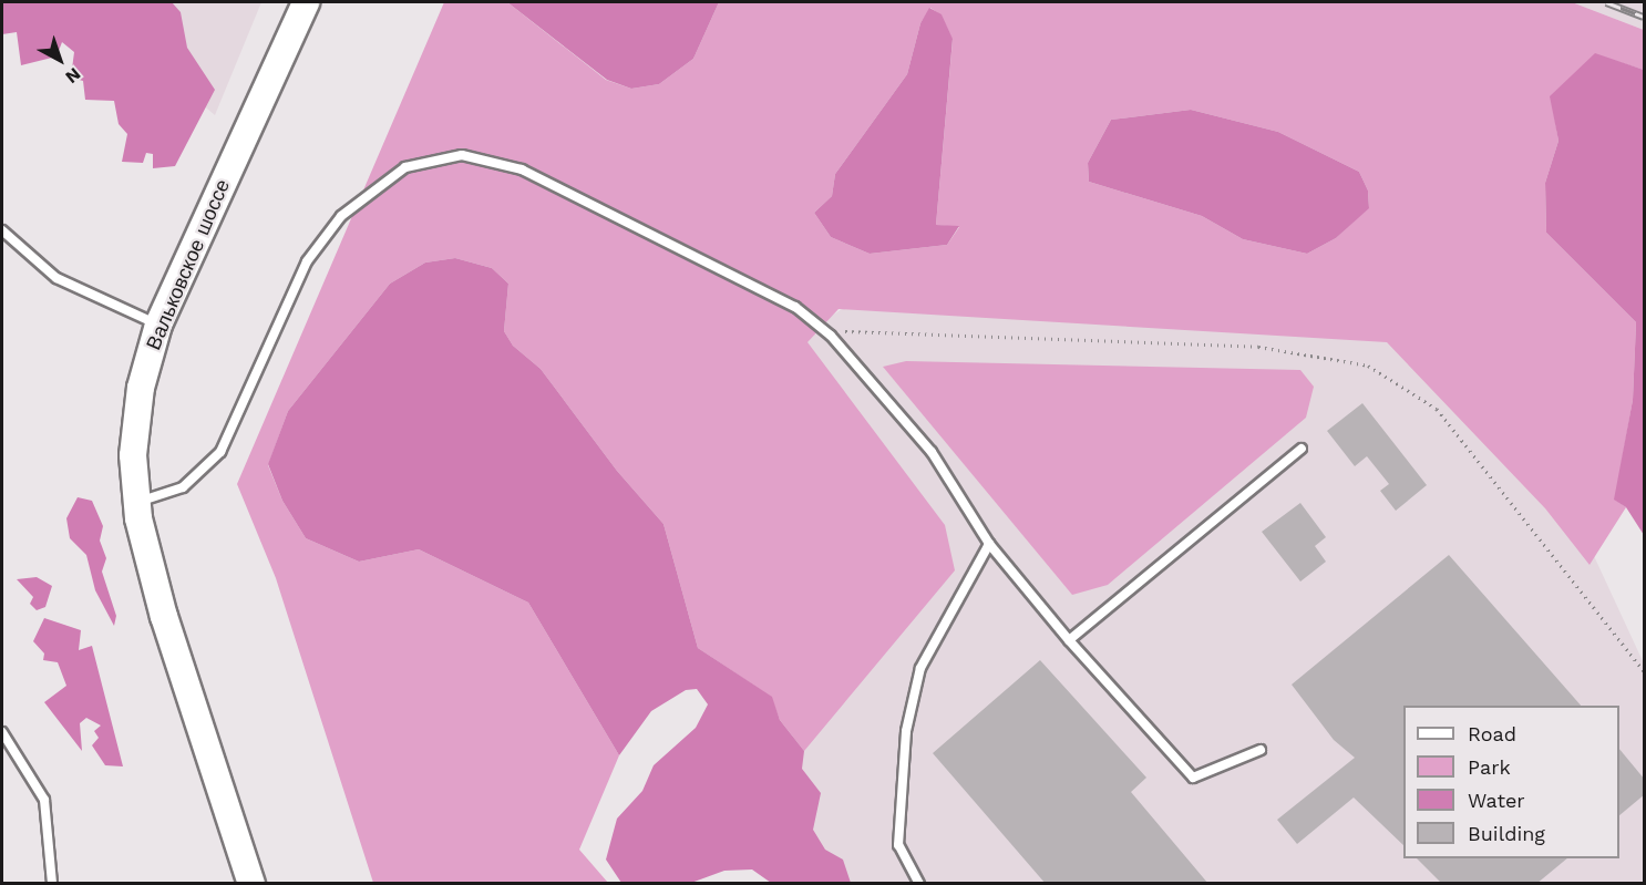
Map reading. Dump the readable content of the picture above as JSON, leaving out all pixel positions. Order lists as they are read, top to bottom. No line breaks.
{"streets":{"main road":["Вальковское шоссе"]},"legend":["Road","Park","Water","Building"],"north":"bottom right"}
